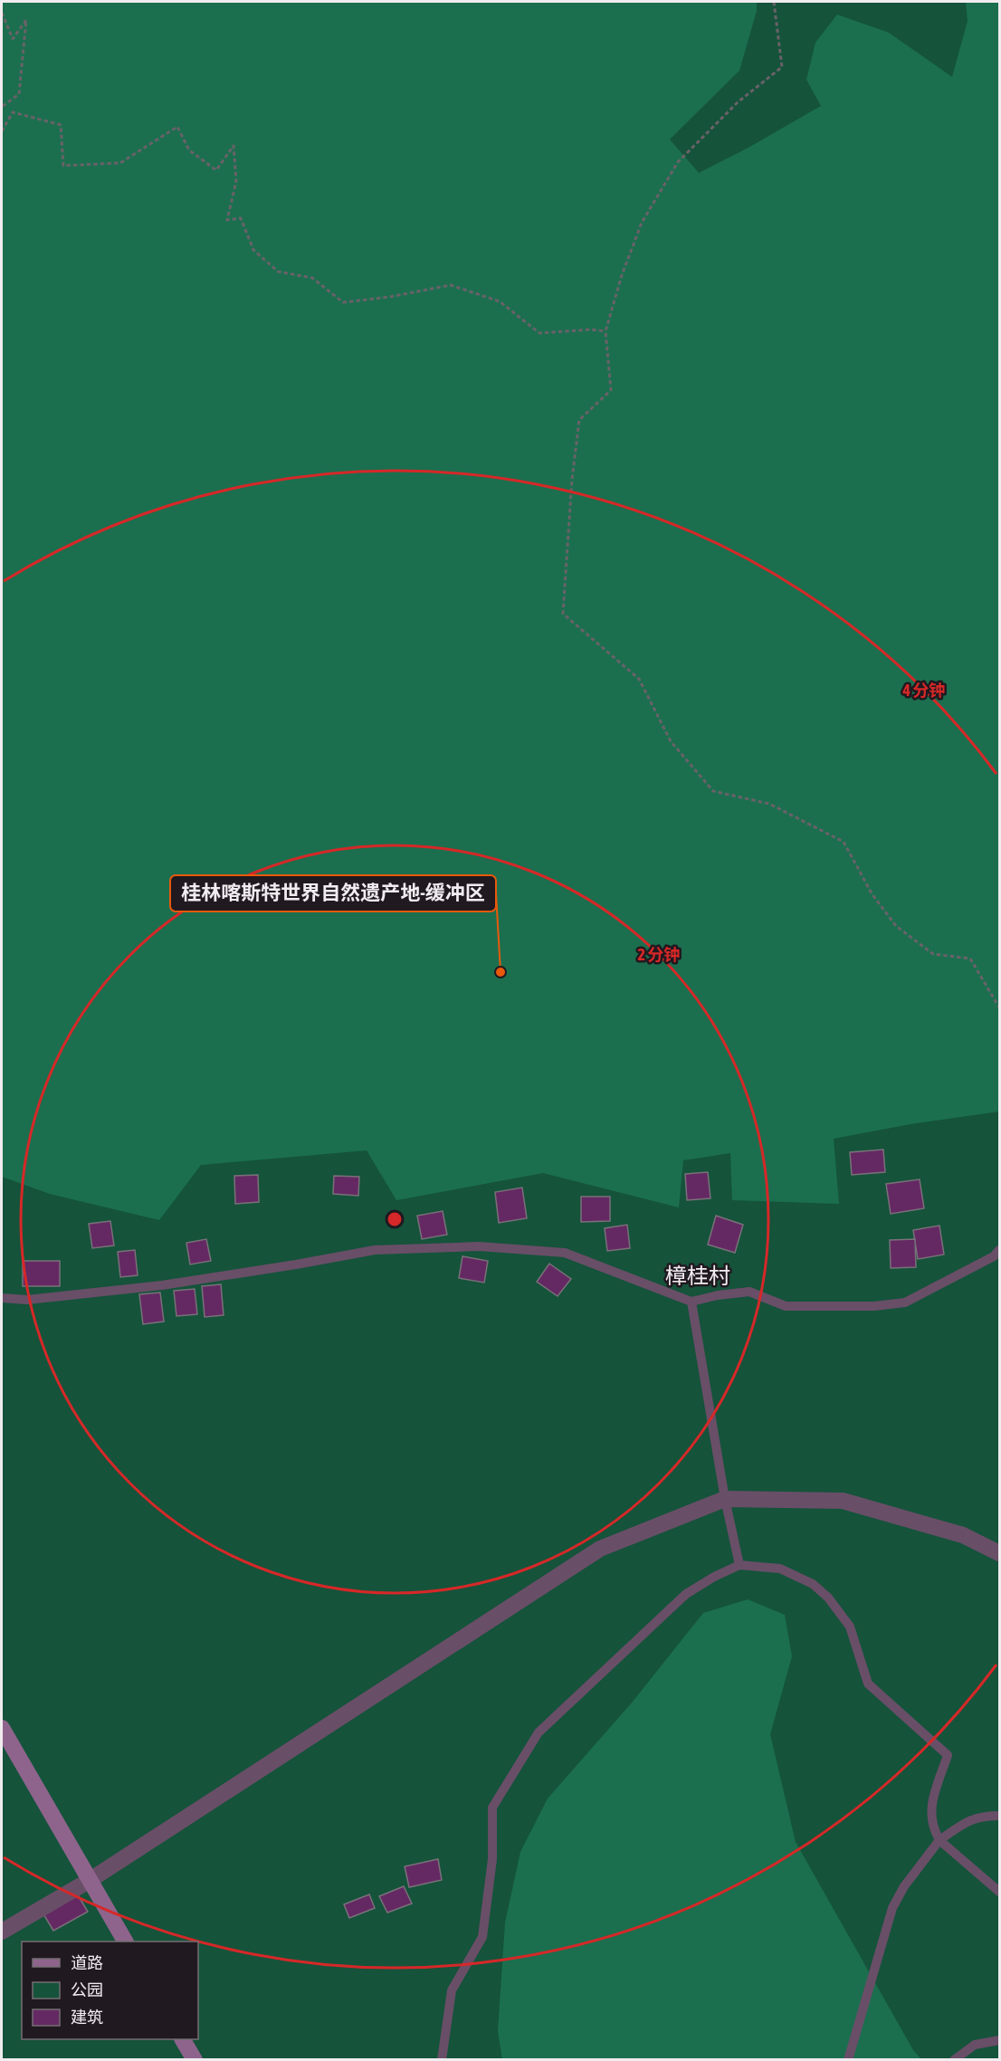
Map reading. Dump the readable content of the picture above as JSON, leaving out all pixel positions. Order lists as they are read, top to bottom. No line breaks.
{"districts":["樟桂村"],"places":["桂林喀斯特世界自然遗产地-缓冲区"],"legend":["道路","公园","建筑"],"rings":["4 分钟","2 分钟"]}
